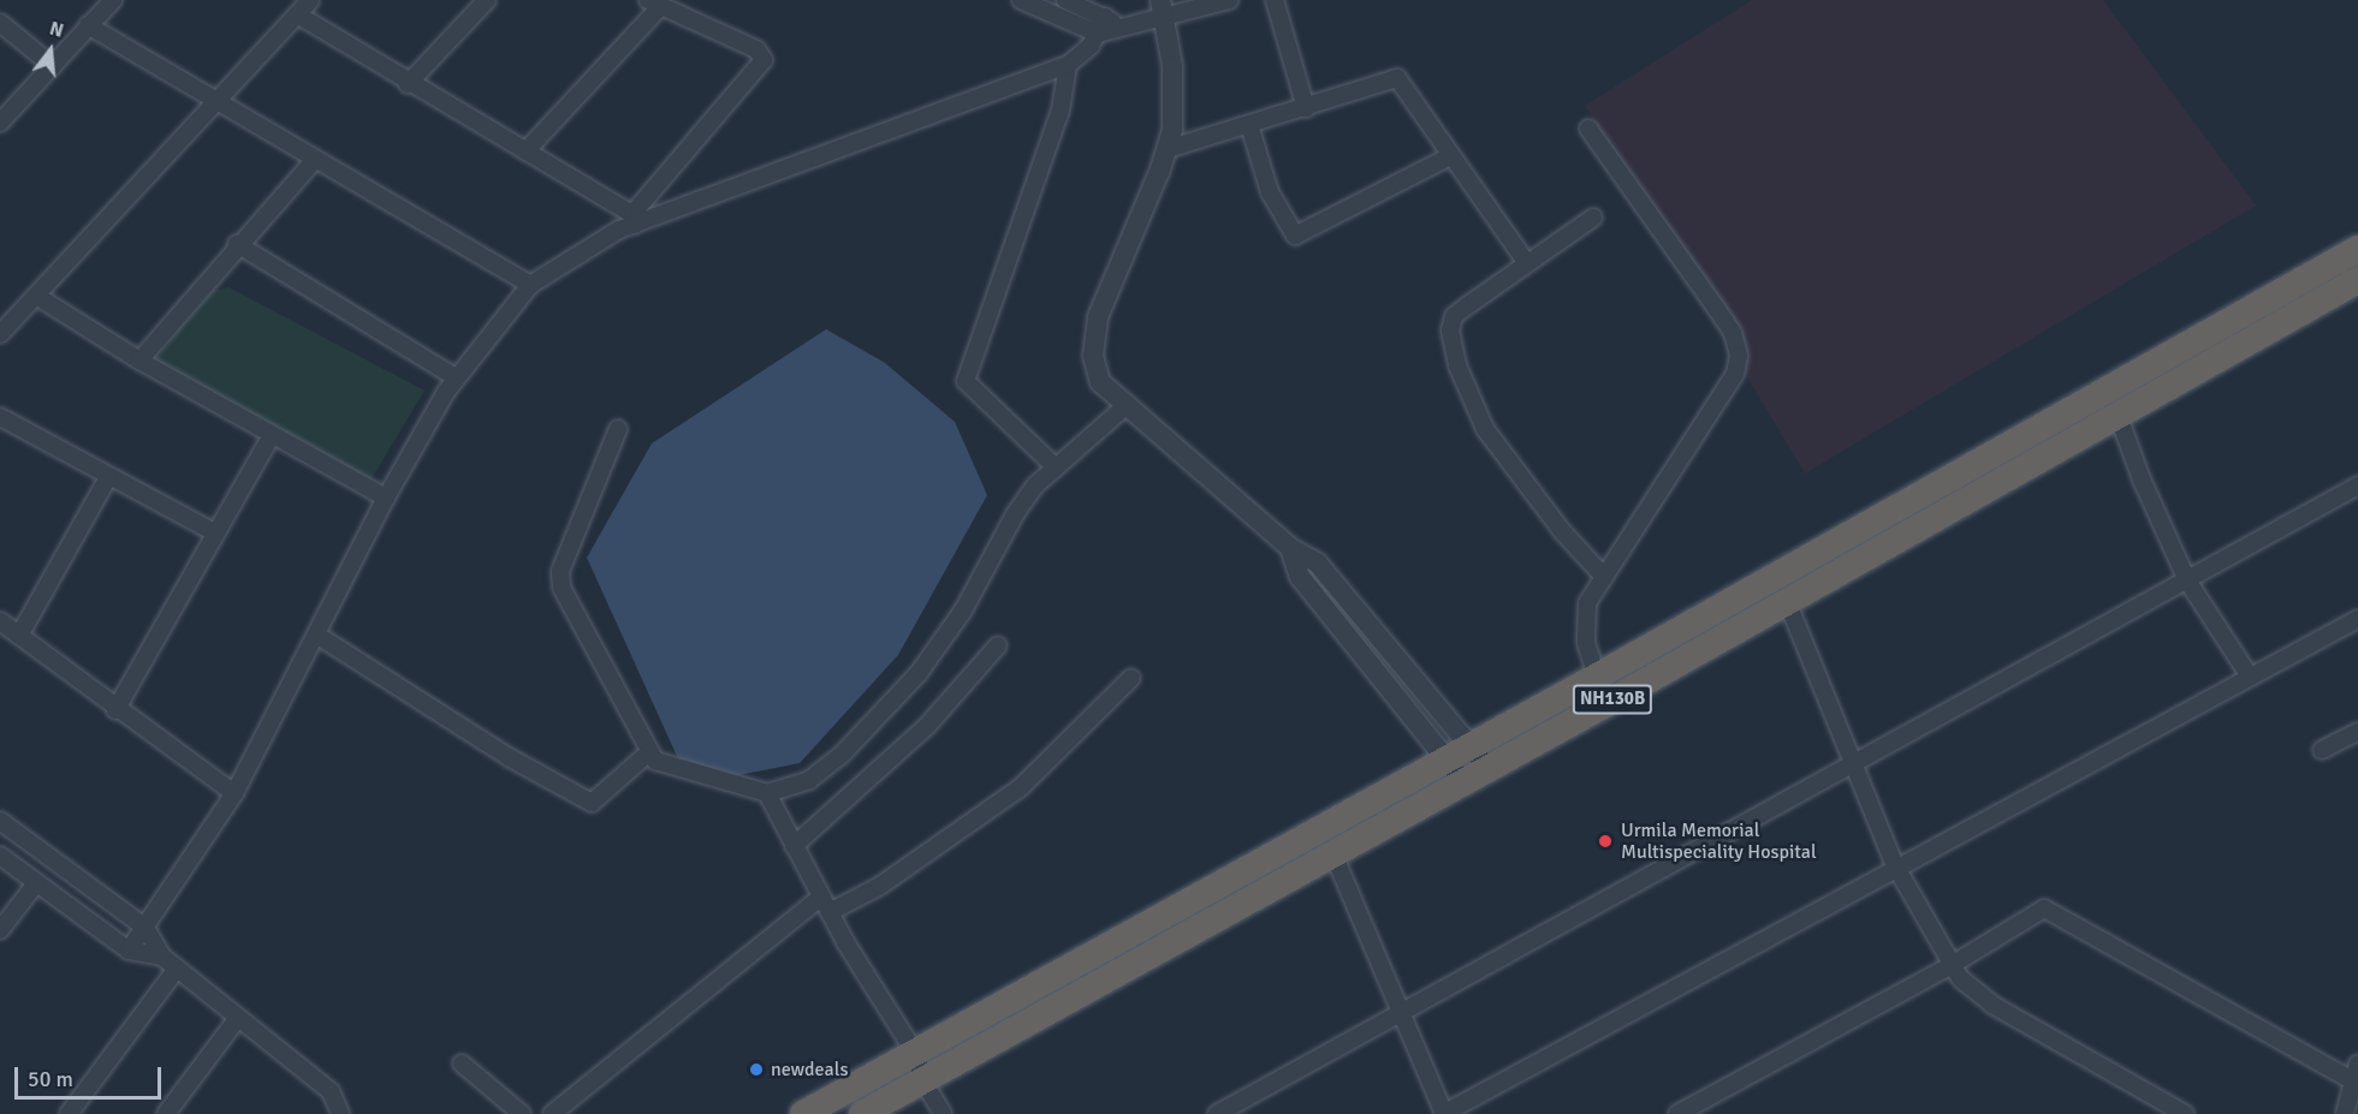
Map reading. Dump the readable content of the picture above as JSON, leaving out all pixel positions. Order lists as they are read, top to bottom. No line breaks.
{"streets":{"highway":["NH130B"]},"places":["Urmila Memorial Multispeciality Hospital","newdeals"],"scale_bar":"50 m","north":"top"}
